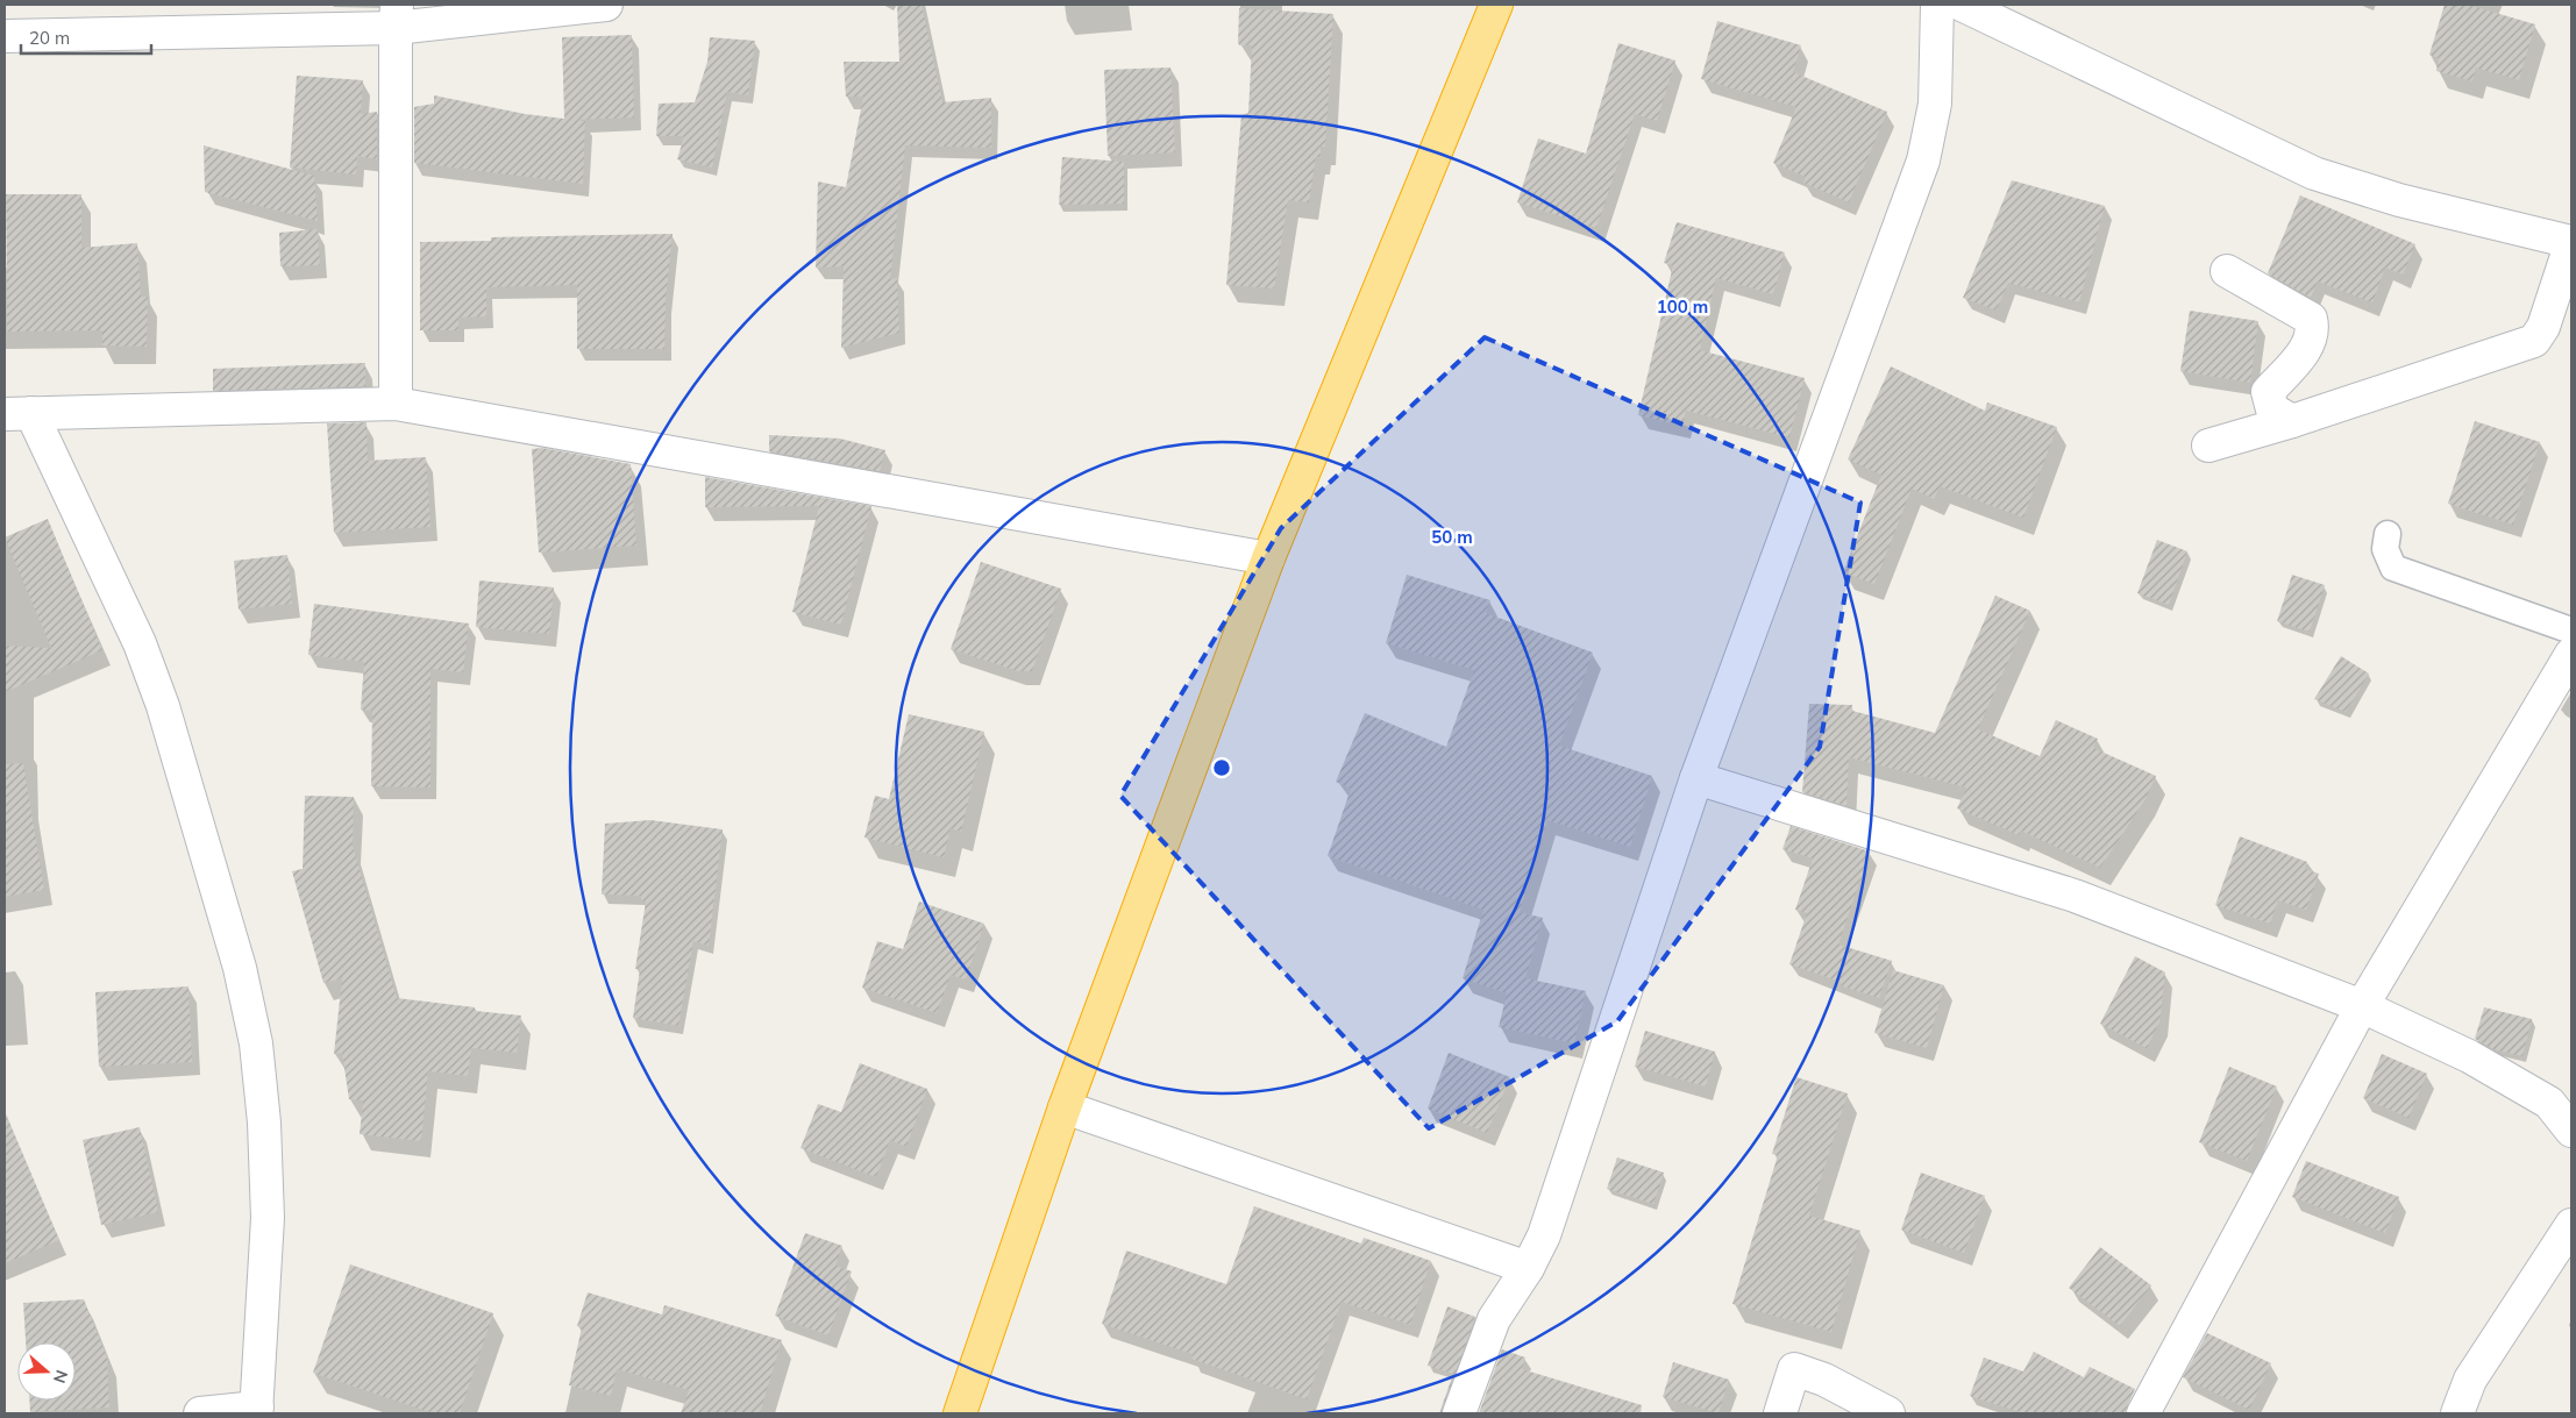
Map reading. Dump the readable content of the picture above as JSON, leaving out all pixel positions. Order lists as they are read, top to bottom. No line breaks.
{"scale_bar":"20 m","north":"right","rings":["100 m","50 m"]}
